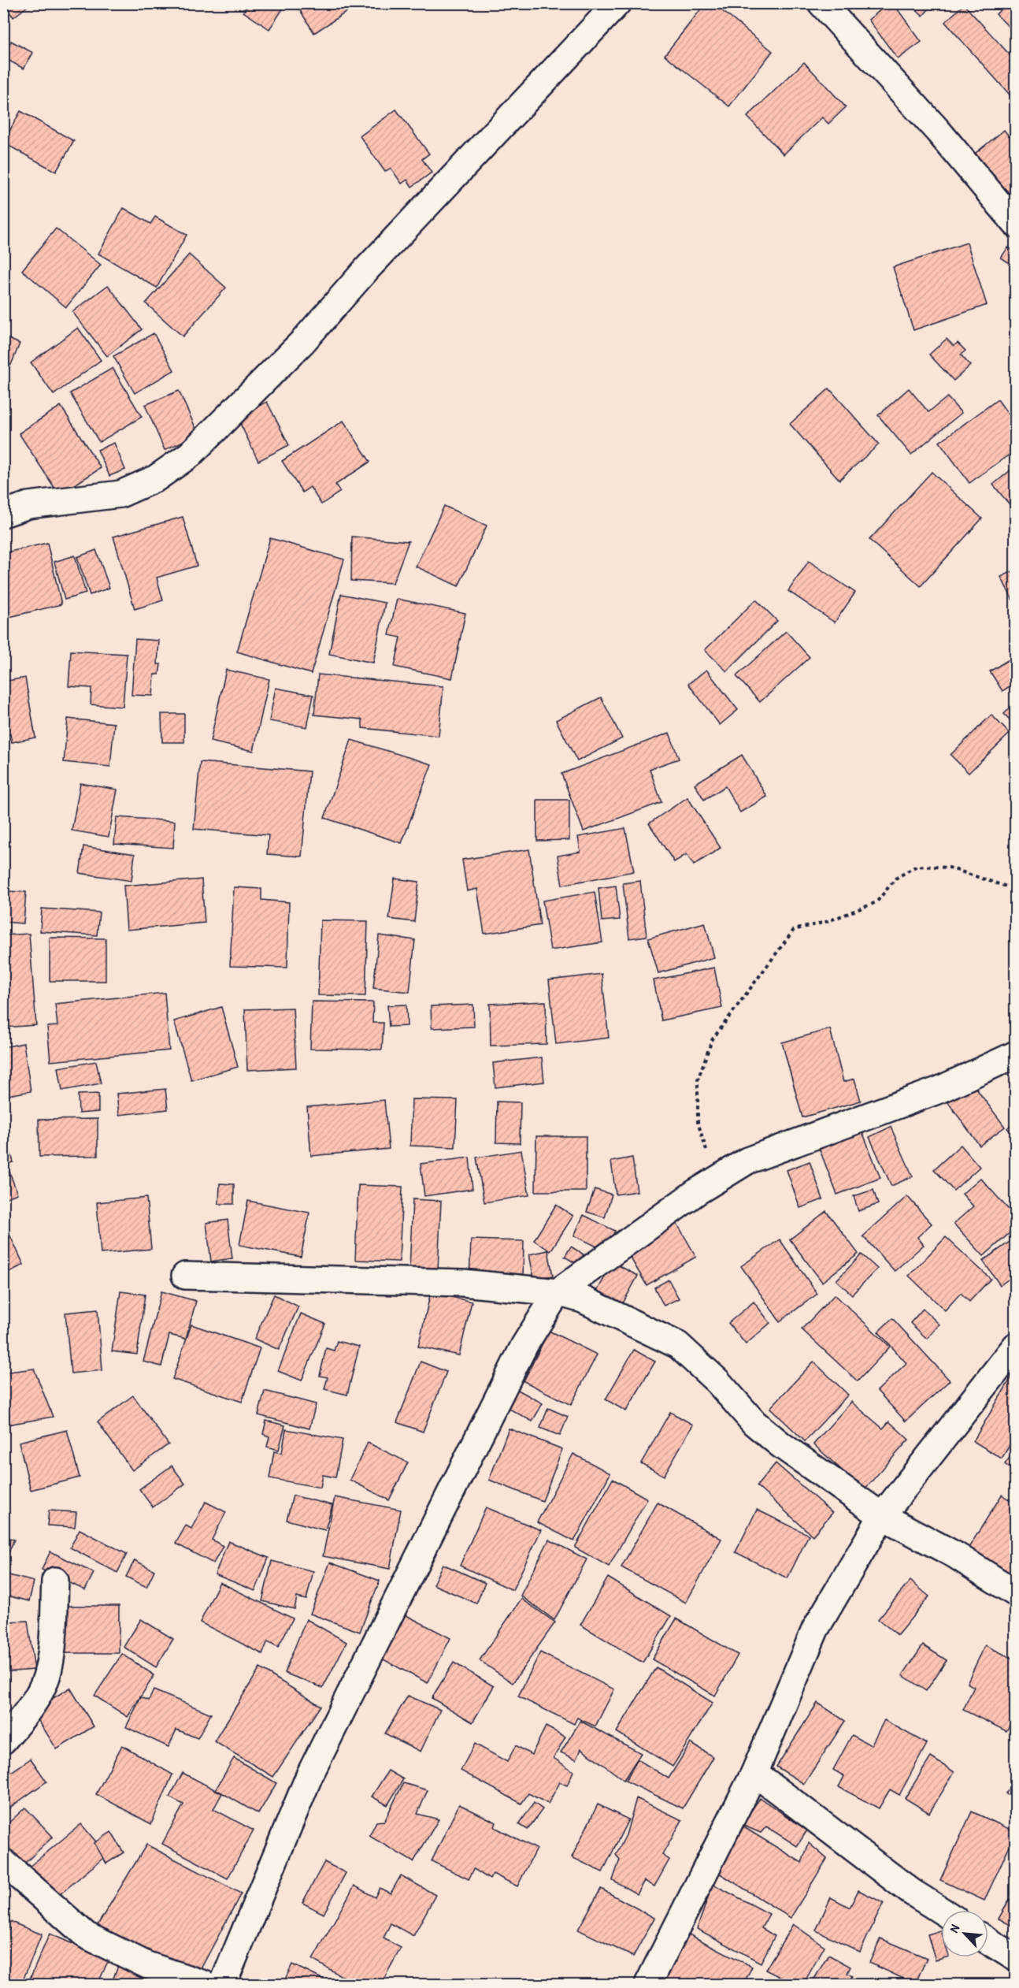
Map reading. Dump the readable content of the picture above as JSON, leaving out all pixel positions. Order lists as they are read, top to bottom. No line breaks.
{"north":"top left"}
